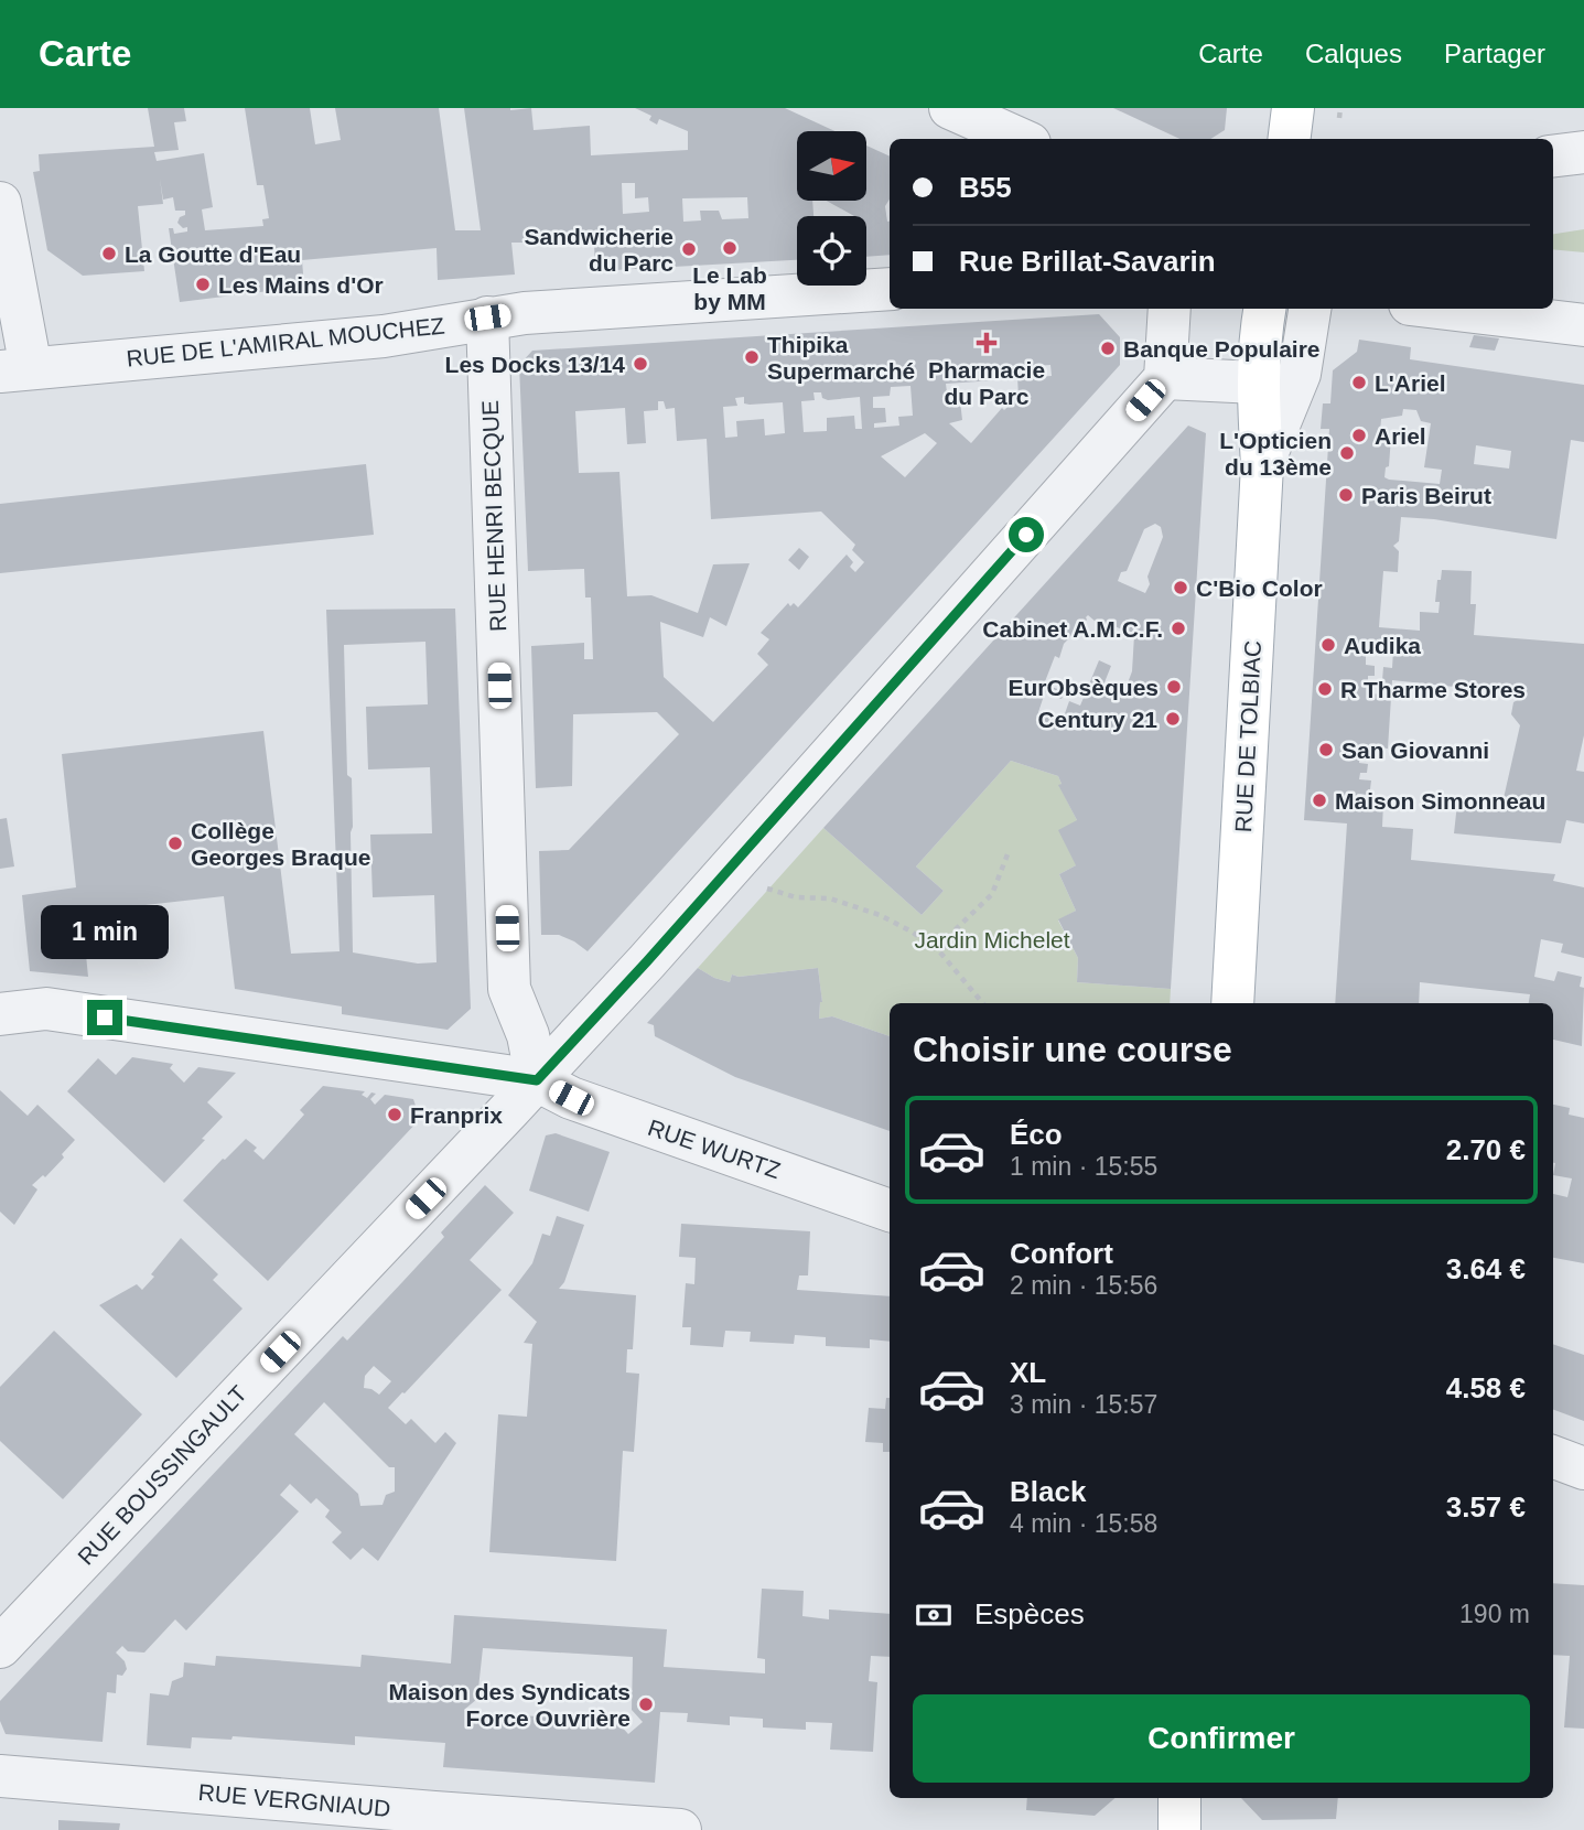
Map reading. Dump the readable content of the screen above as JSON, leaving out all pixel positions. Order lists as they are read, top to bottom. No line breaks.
{"streets":{"main road":["RUE DE TOLBIAC"],"street":["RUE DE L'AMIRAL MOUCHEZ","RUE HENRI BECQUE","RUE WURTZ","RUE BOUSSINGAULT","RUE VERGNIAUD"]},"crossings":[["RUE DE L'AMIRAL MOUCHEZ","RUE HENRI BECQUE"],["RUE HENRI BECQUE","RUE WURTZ"],["RUE HENRI BECQUE","RUE BOUSSINGAULT"],["RUE WURTZ","RUE BOUSSINGAULT"]],"parks":["Jardin Michelet"],"places":{"other":["Le Lab by MM","Sandwicherie du Parc","La Goutte d'Eau","Les Mains d'Or","Banque Populaire","Thipika Supermarché","Les Docks 13/14","L'Ariel","Ariel","L'Opticien du 13ème","Paris Beirut","C'Bio Color","Cabinet A.M.C.F.","Audika","EurObsèques","R Tharme Stores","Century 21","San Giovanni","Maison Simonneau","Collège Georges Braque","Franprix","Maison des Syndicats Force Ouvrière"],"health":["Pharmacie du Parc"]},"north":"right","page":{"header":"Carte","nav":["Carte","Calques","Partager"],"banner":["B55","Rue Brillat-Savarin"],"bubble":"1 min","heading":"Choisir une course","list":[{"name":"Éco","note":"1 min · 15:55","value":"2.70 €"},{"name":"Confort","note":"2 min · 15:56","value":"3.64 €"},{"name":"XL","note":"3 min · 15:57","value":"4.58 €"},{"name":"Black","note":"4 min · 15:58","value":"3.57 €"}],"pay":["Espèces","190 m"],"buttons":"Confirmer"}}
